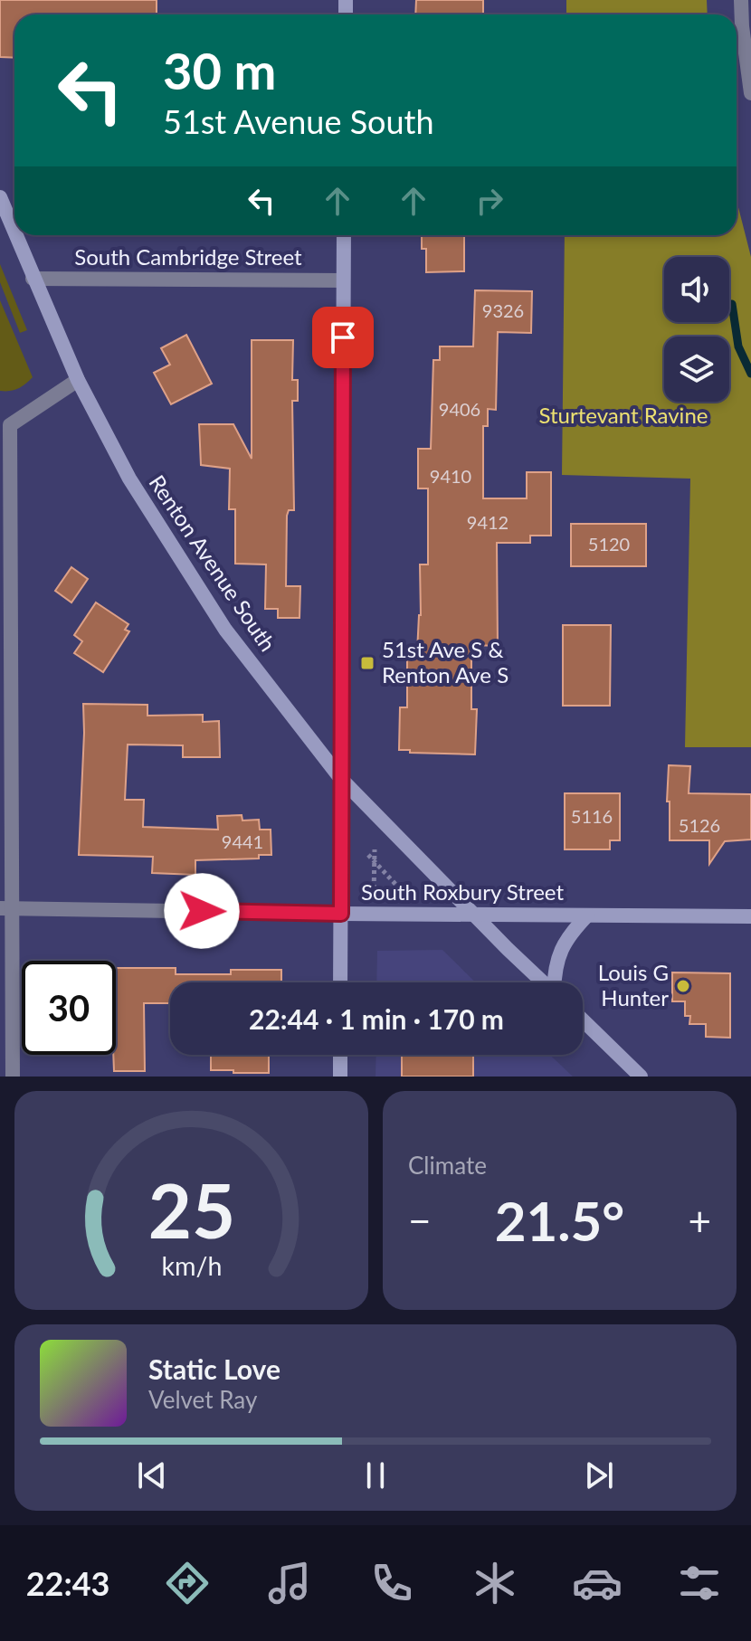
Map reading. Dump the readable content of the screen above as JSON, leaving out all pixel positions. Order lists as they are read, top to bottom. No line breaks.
{"streets":{"street":["South Cambridge Street","Renton Avenue South","South Roxbury Street"]},"crossings":[["South Cambridge Street","Renton Avenue South"],["Renton Avenue South","South Roxbury Street"]],"parks":["Sturtevant Ravine"],"places":{"transit":["51st Ave S & Renton Ave S"],"other":["Louis G Hunter"]},"house_numbers":["9326","9406","9410","9412","5120","5116","5126","9441"],"page":{"turn":["30 m","51st Avenue South"],"limit":"30","trip":"22:44 · 1 min · 170 m","tile":"Climate","heat":["−","21.5°","+"],"song":["Static Love","Velvet Ray"],"tabs":"22:43","gauge":["25","km/h"]}}
